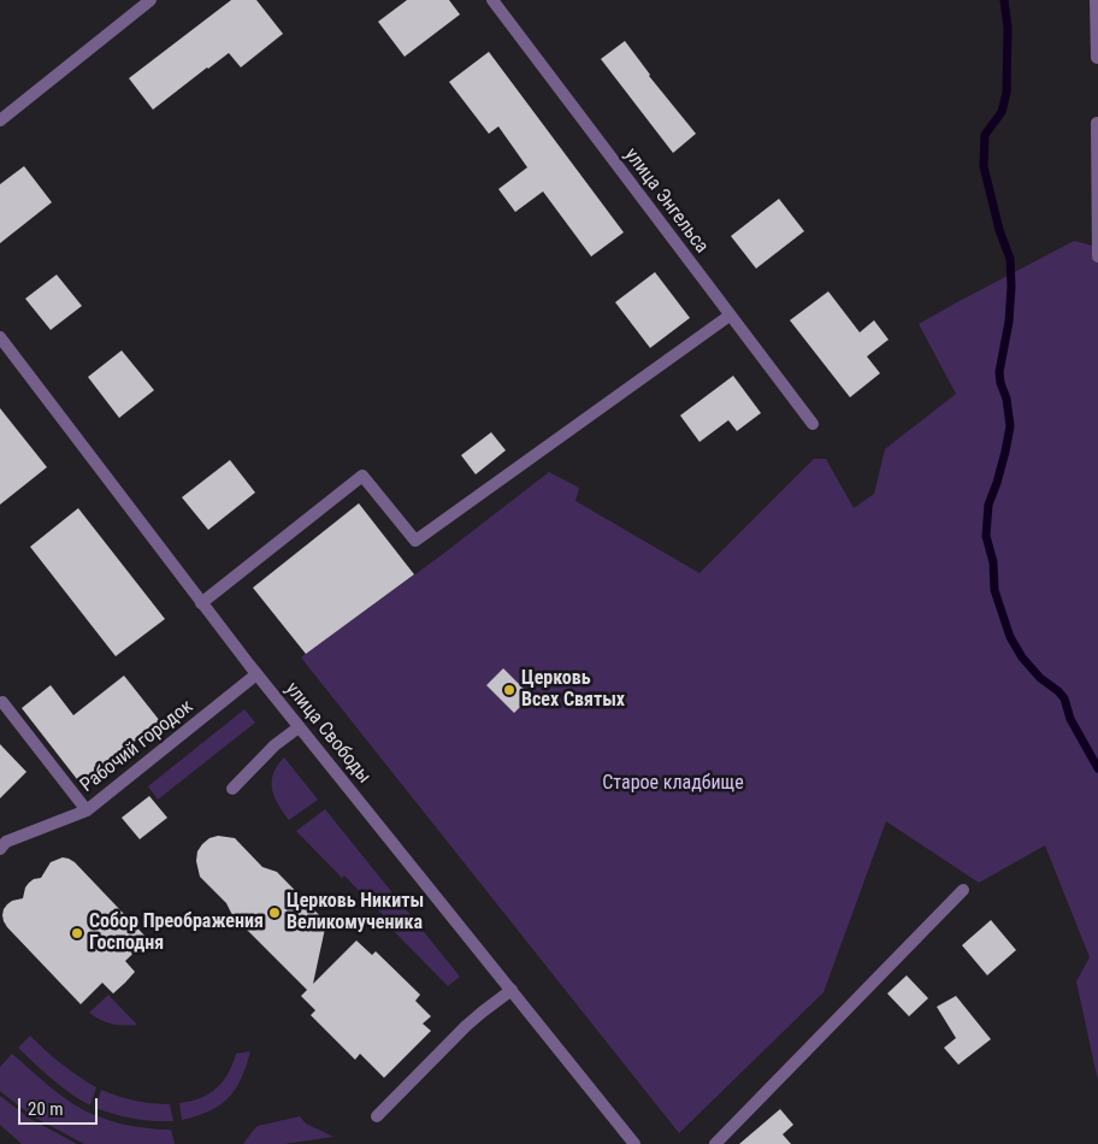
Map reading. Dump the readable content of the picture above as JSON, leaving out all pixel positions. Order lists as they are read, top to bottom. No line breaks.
{"streets":{"street":["улица Энгельса","улица Свободы","Рабочий городок"]},"crossings":[["улица Свободы","Рабочий городок"]],"parks":["Старое кладбище"],"places":["Церковь Всех Святых","Церковь Никиты Великомученика","Собор Преображения Господня"],"scale_bar":"20 m"}
